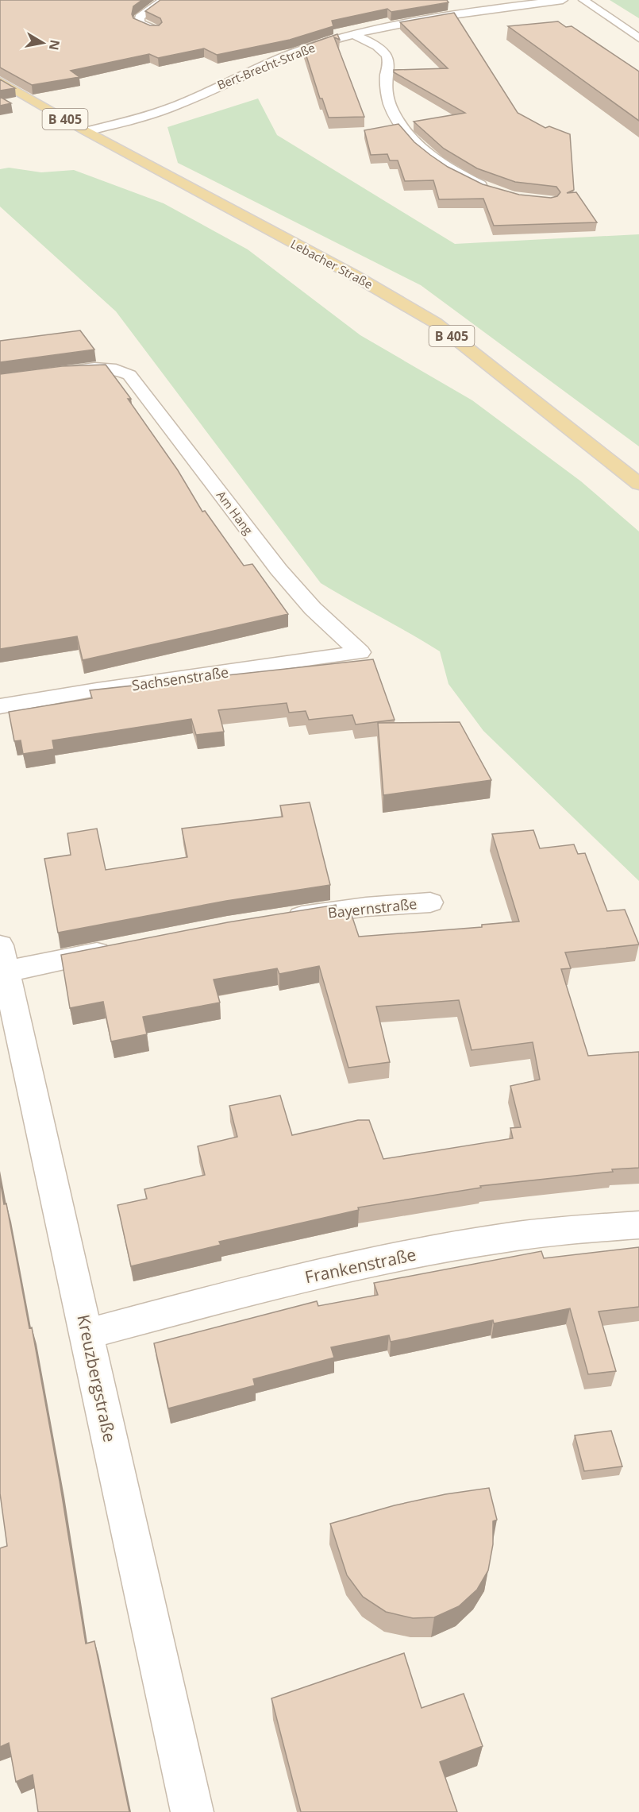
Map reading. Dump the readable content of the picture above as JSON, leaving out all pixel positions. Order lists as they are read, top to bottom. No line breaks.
{"streets":{"main road":["B 405","Lebacher Straße"],"street":["Bert-Brecht-Straße","Am Hang","Sachsenstraße","Bayernstraße","Frankenstraße","Kreuzbergstraße"]},"crossings":[["Bert-Brecht-Straße","Lebacher Straße"],["Am Hang","Sachsenstraße"],["Frankenstraße","Kreuzbergstraße"]],"north":"right"}
